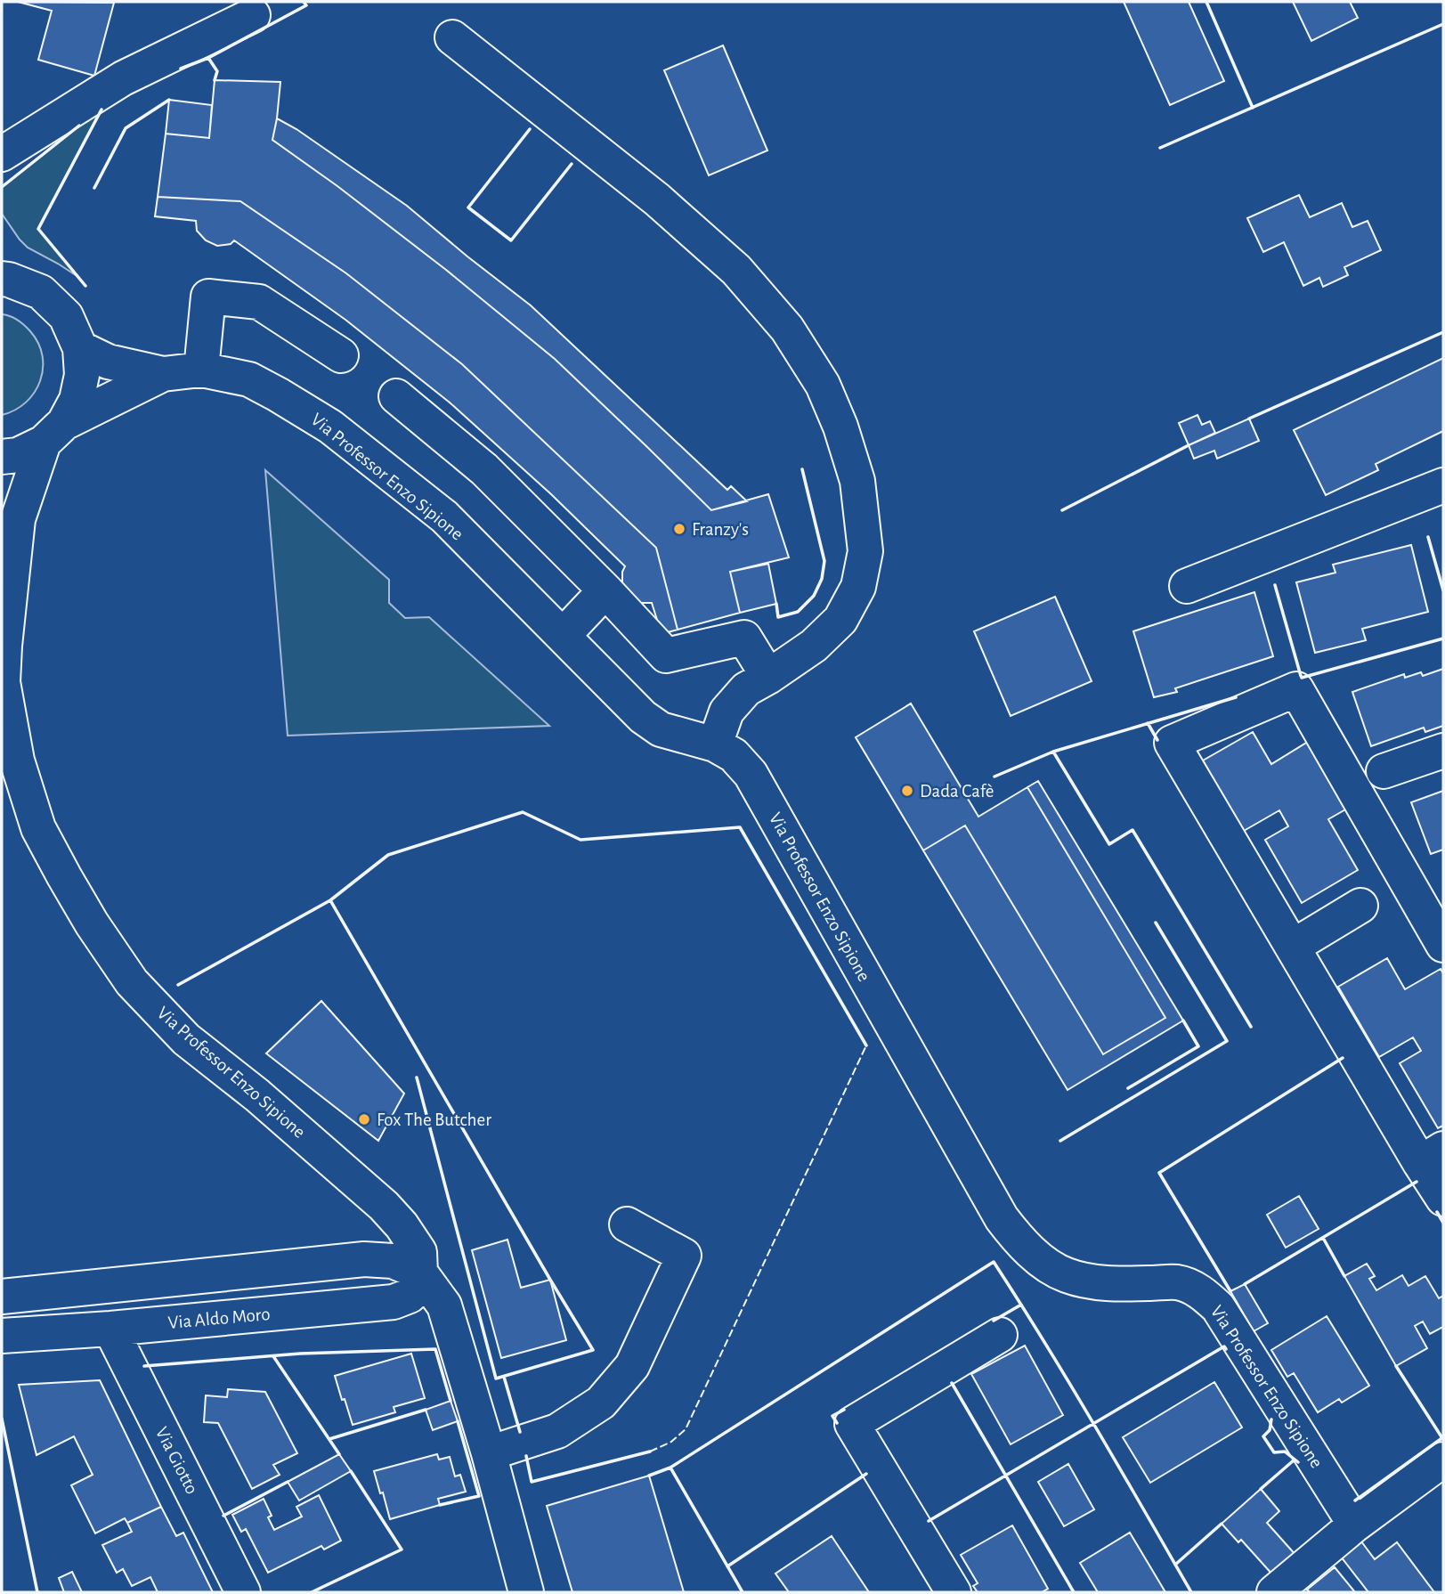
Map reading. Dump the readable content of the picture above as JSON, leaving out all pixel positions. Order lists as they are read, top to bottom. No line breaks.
{"streets":{"street":["Via Professor Enzo Sipione","Via Aldo Moro","Via Giotto"]},"crossings":[["Via Professor Enzo Sipione","Via Aldo Moro"],["Via Aldo Moro","Via Giotto"]],"places":["Franzy's","Dada Cafè","Fox The Butcher"]}
